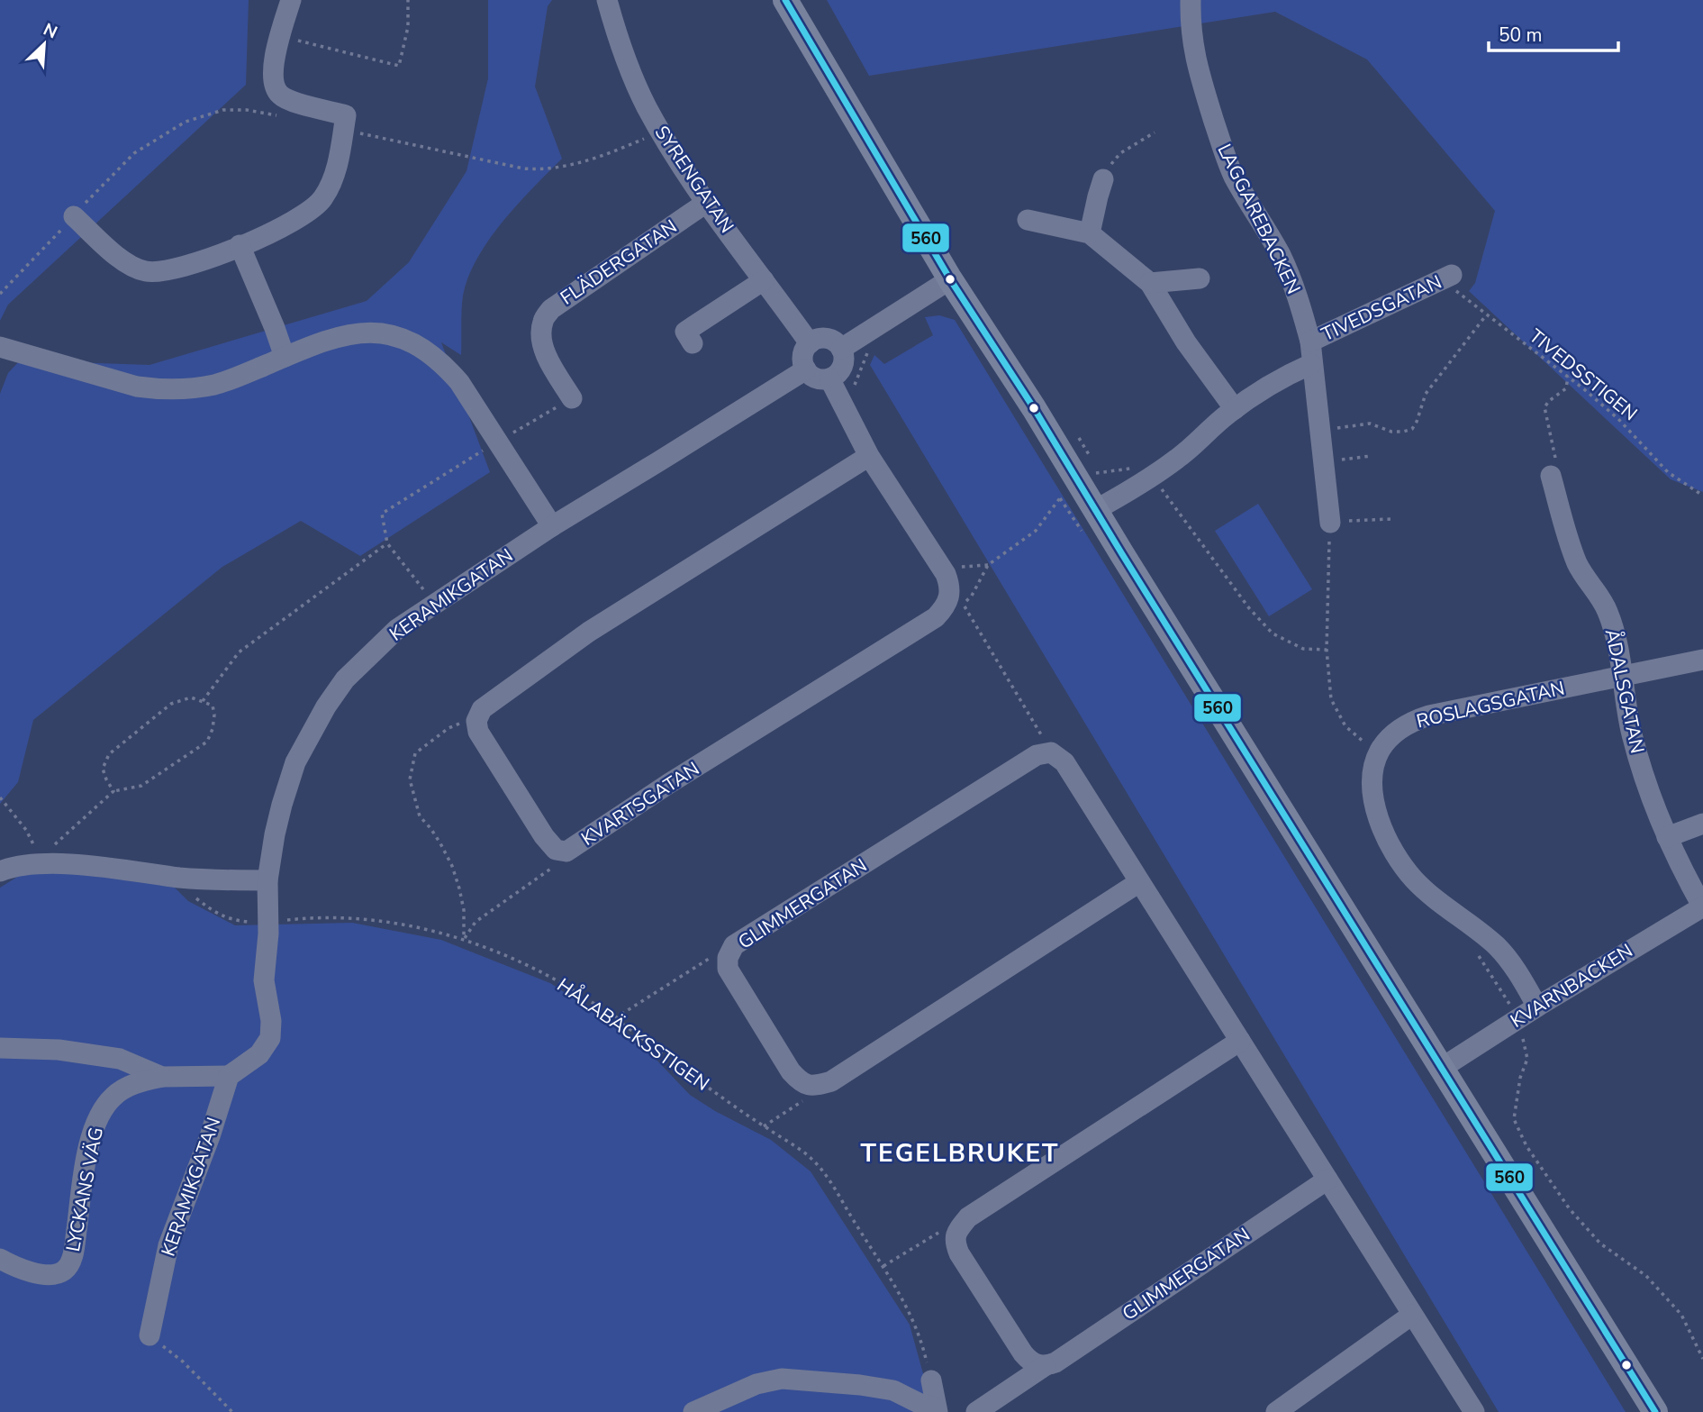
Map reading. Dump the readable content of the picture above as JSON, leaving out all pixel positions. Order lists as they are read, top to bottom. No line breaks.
{"streets":{"street":["SYRENGATAN","LAGGAREBACKEN","FLÄDERGATAN","TIVEDSGATAN","KERAMIKGATAN","ÅDALSGATAN","ROSLAGSGATAN","KVARTSGATAN","GLIMMERGATAN","KVARNBACKEN","LYCKANS VÄG"],"path":["TIVEDSSTIGEN","HÅLABÄCKSSTIGEN"]},"crossings":[["SYRENGATAN","FLÄDERGATAN"],["SYRENGATAN","KERAMIKGATAN"],["LAGGAREBACKEN","TIVEDSGATAN"],["TIVEDSGATAN","TIVEDSSTIGEN"],["KERAMIKGATAN","HÅLABÄCKSSTIGEN"],["ÅDALSGATAN","ROSLAGSGATAN"],["ÅDALSGATAN","KVARNBACKEN"],["ROSLAGSGATAN","KVARNBACKEN"]],"districts":["TEGELBRUKET"],"lines":["transit line 560"],"scale_bar":"50 m","north":"top right"}
